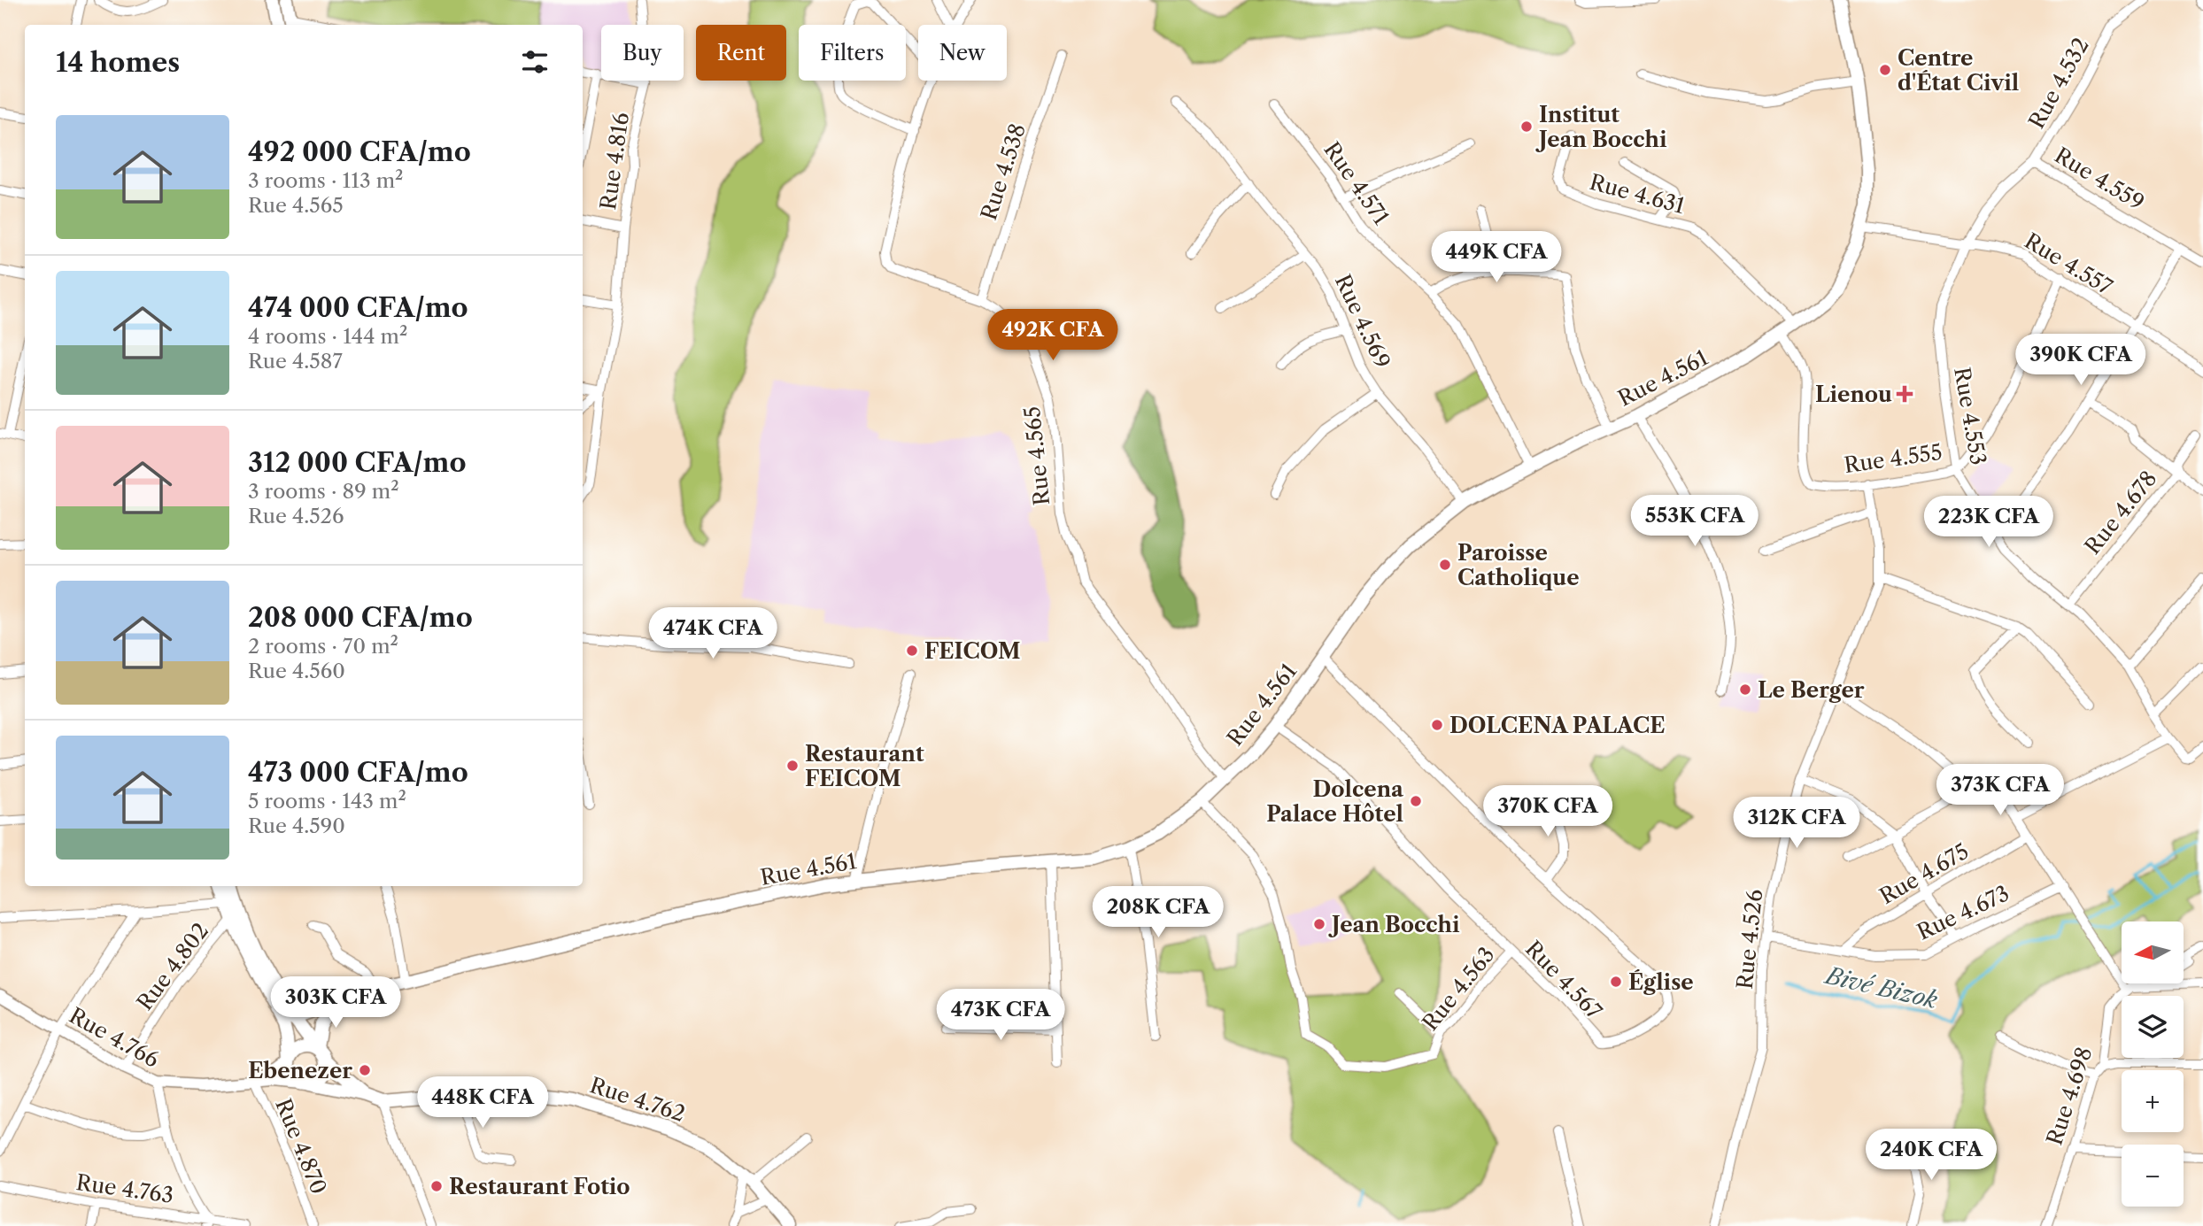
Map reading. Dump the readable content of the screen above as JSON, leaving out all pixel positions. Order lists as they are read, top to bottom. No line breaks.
{"streets":{"main road":["Rue 4.561","Rue 4.762"],"street":["Rue 4.532","Rue 4.816","Rue 4.538","Rue 4.559","Rue 4.571","Rue 4.631","Rue 4.557","Rue 4.569","Rue 4.553","Rue 4.565","Rue 4.555","Rue 4.678","Rue 4.675","Rue 4.673","Rue 4.526","Rue 4.802","Rue 4.567","Rue 4.563","Rue 4.766","Rue 4.698","Rue 4.870","Rue 4.763"]},"crossings":[["Rue 4.532","Rue 4.559"],["Rue 4.538","Rue 4.565"],["Rue 4.559","Rue 4.557"],["Rue 4.559","Rue 4.553"],["Rue 4.571","Rue 4.561"],["Rue 4.631","Rue 4.561"],["Rue 4.557","Rue 4.561"],["Rue 4.557","Rue 4.553"],["Rue 4.557","Rue 4.555"],["Rue 4.569","Rue 4.561"],["Rue 4.561","Rue 4.565"],["Rue 4.561","Rue 4.555"],["Rue 4.561","Rue 4.567"],["Rue 4.561","Rue 4.563"],["Rue 4.553","Rue 4.555"],["Rue 4.553","Rue 4.678"],["Rue 4.555","Rue 4.526"],["Rue 4.675","Rue 4.673"],["Rue 4.673","Rue 4.526"],["Rue 4.802","Rue 4.766"],["Rue 4.567","Rue 4.563"],["Rue 4.766","Rue 4.762"],["Rue 4.766","Rue 4.870"]],"water":["Bivé Bizok"],"places":{"other":["Centre d'État Civil","Institut Jean Bocchi","Paroisse Catholique","FEICOM","Le Berger","DOLCENA PALACE","Restaurant FEICOM","Dolcena Palace Hôtel","Jean Bocchi","Église","Ebenezer","Restaurant Fotio"],"health":["Lienou"]},"north":"left","page":{"chip":["Buy","Rent","Filters","New"],"heading":"14 homes","list":[{"name":"492 000 CFA/mo","note":"3 rooms · 113 m² · Rue 4.565"},{"name":"474 000 CFA/mo","note":"4 rooms · 144 m² · Rue 4.587"},{"name":"312 000 CFA/mo","note":"3 rooms · 89 m² · Rue 4.526"},{"name":"208 000 CFA/mo","note":"2 rooms · 70 m² · Rue 4.560"},{"name":"473 000 CFA/mo","note":"5 rooms · 143 m² · Rue 4.590"}],"price":["449K CFA","492K CFA","390K CFA","553K CFA","223K CFA","474K CFA","373K CFA","370K CFA","312K CFA","208K CFA","303K CFA","473K CFA","448K CFA","240K CFA"],"map_buttons":["+","−"]}}
